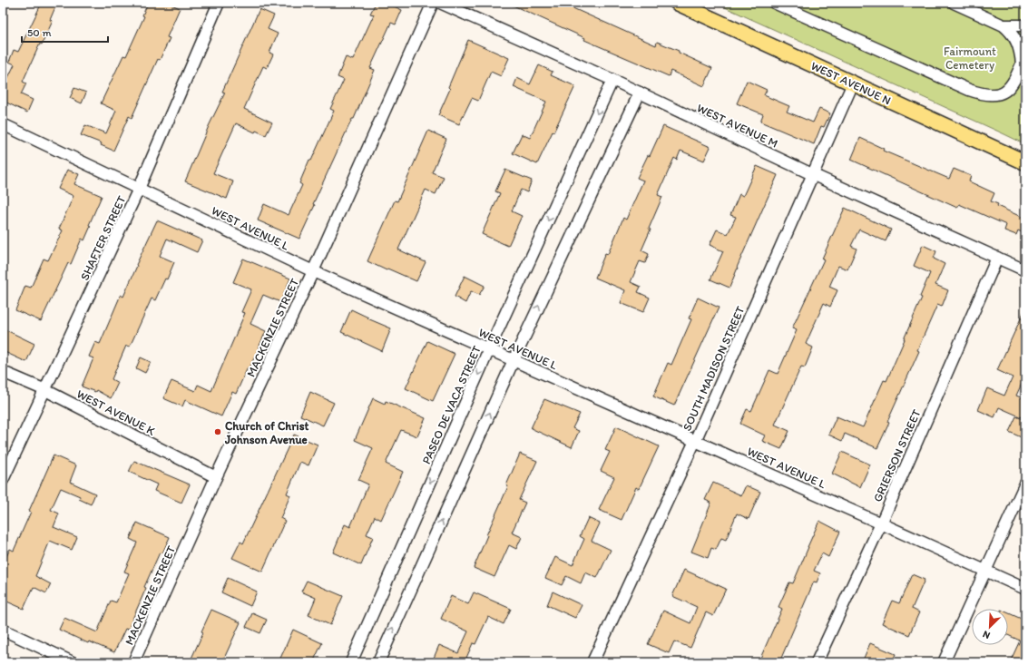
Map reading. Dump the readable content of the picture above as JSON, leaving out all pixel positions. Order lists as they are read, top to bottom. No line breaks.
{"streets":{"main road":["WEST AVENUE N"],"street":["WEST AVENUE M","WEST AVENUE L","SHAFTER STREET","MACKENZIE STREET","SOUTH MADISON STREET","PASEO DE VACA STREET","WEST AVENUE K","GRIERSON STREET"]},"crossings":[["WEST AVENUE N","SOUTH MADISON STREET"],["WEST AVENUE M","SOUTH MADISON STREET"],["WEST AVENUE M","PASEO DE VACA STREET"],["WEST AVENUE M","GRIERSON STREET"],["WEST AVENUE L","SHAFTER STREET"],["WEST AVENUE L","MACKENZIE STREET"],["WEST AVENUE L","SOUTH MADISON STREET"],["WEST AVENUE L","PASEO DE VACA STREET"],["WEST AVENUE L","GRIERSON STREET"],["SHAFTER STREET","WEST AVENUE K"],["MACKENZIE STREET","WEST AVENUE K"]],"parks":["Fairmount Cemetery"],"places":["Church of Christ Johnson Avenue"],"scale_bar":"50 m","north":"bottom left"}
